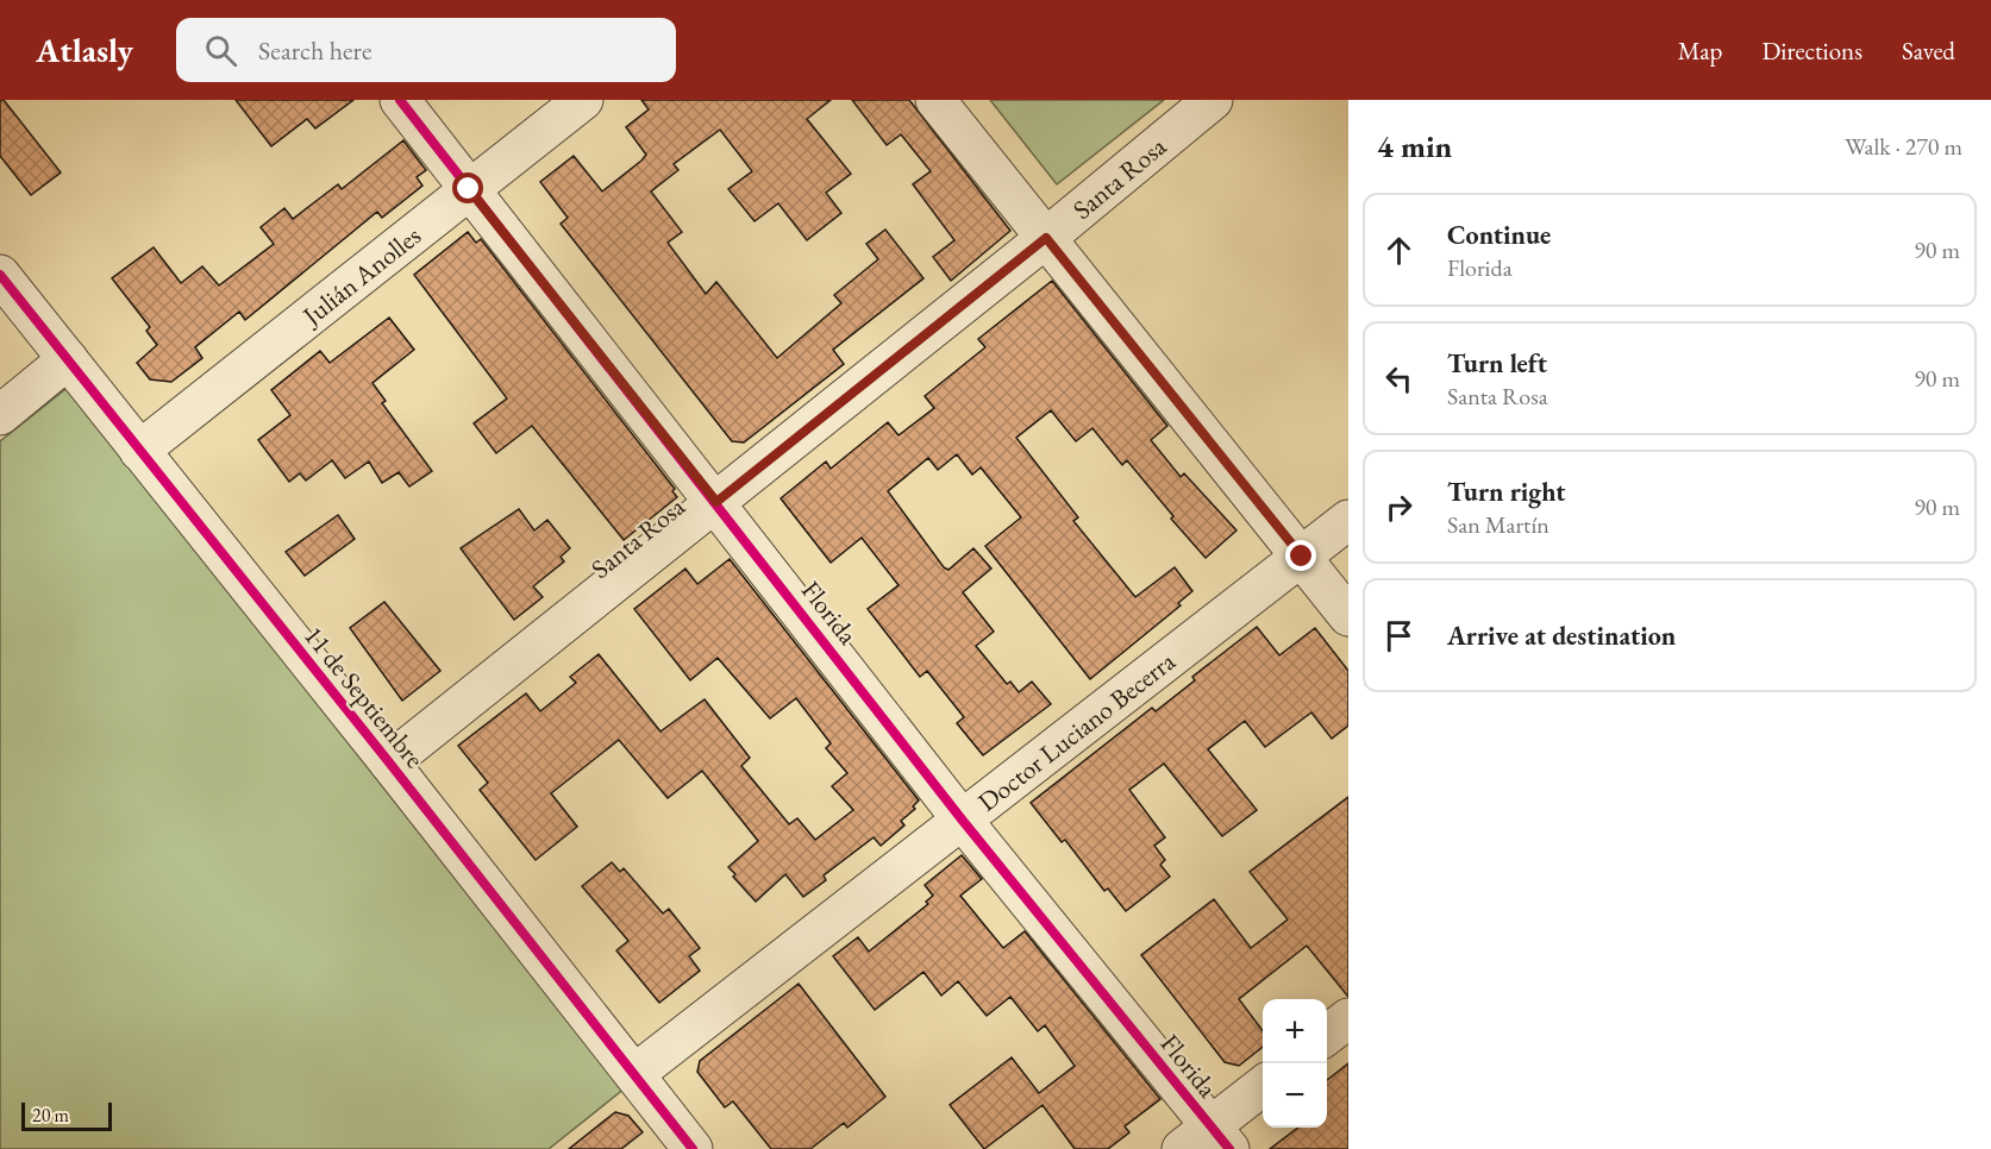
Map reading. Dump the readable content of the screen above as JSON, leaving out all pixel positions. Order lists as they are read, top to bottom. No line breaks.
{"streets":{"street":["Santa Rosa","Julián Anolles","Florida","11 de Septiembre","Doctor Luciano Becerra"]},"crossings":[["Santa Rosa","Florida"],["Santa Rosa","11 de Septiembre"],["Julián Anolles","Florida"],["Julián Anolles","11 de Septiembre"],["Florida","Doctor Luciano Becerra"],["11 de Septiembre","Doctor Luciano Becerra"]],"scale_bar":"20 m","page":{"header":"Atlasly","search":"Search here","nav":["Map","Directions","Saved"],"heading":["4 min","Walk · 270 m"],"list":[["Continue","Florida","90 m"],["Turn left","Santa Rosa","90 m"],["Turn right","San Martín","90 m"],"Arrive at destination"],"map_buttons":["+","−"],"scale":"20 m"}}
